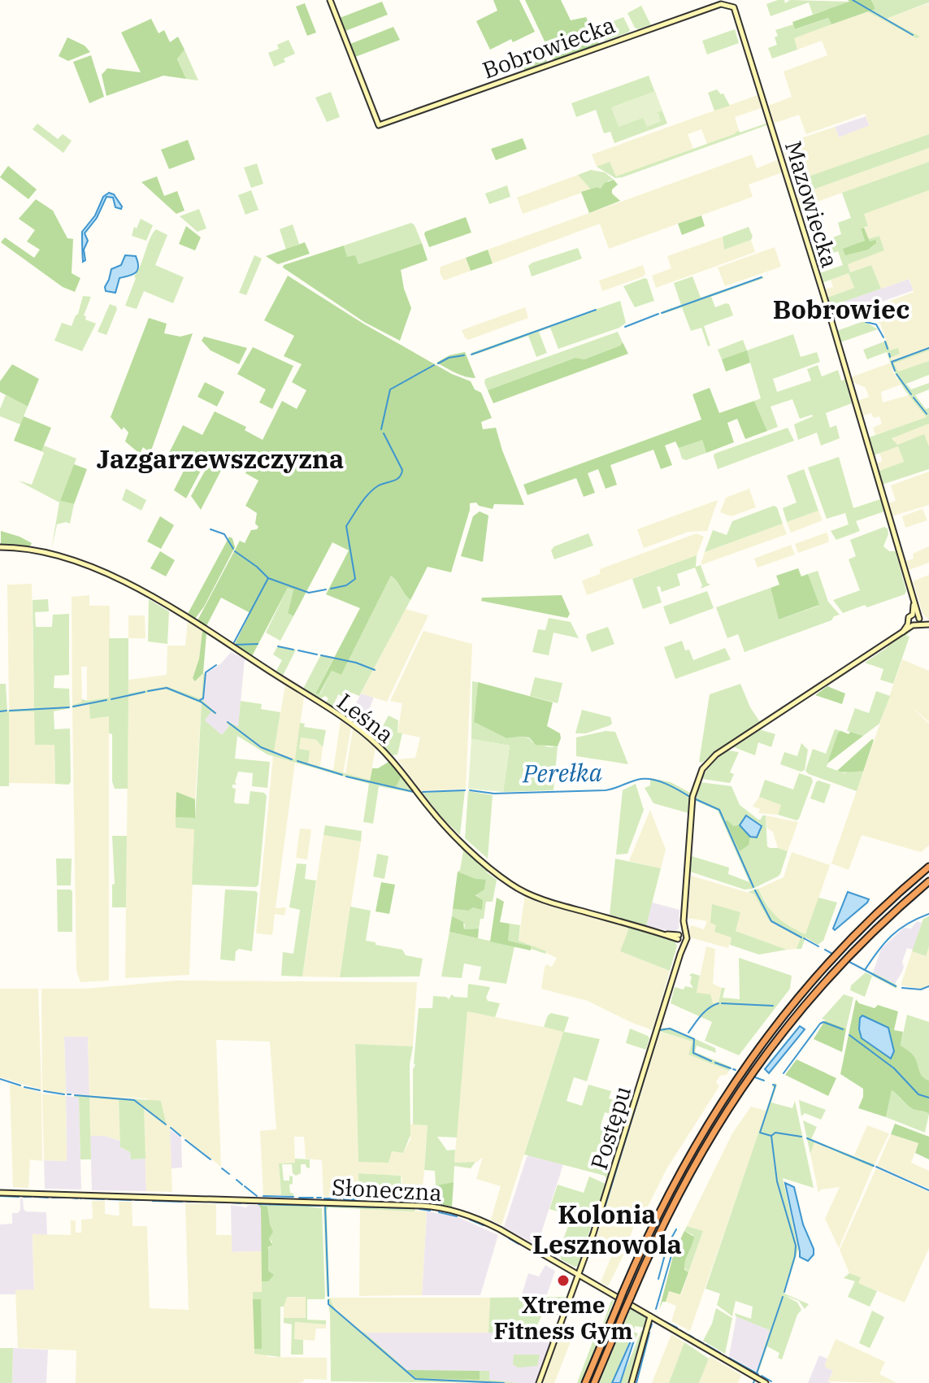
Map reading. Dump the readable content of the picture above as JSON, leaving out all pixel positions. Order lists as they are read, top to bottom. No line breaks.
{"streets":{"street":["Bobrowiecka","Mazowiecka","Leśna","Postępu","Słoneczna"]},"crossings":[["Bobrowiecka","Mazowiecka"],["Leśna","Postępu"],["Postępu","Słoneczna"]],"districts":["Bobrowiec","Jazgarzewszczyzna","Kolonia Lesznowola"],"water":["Perełka"],"places":["Xtreme Fitness Gym"]}
